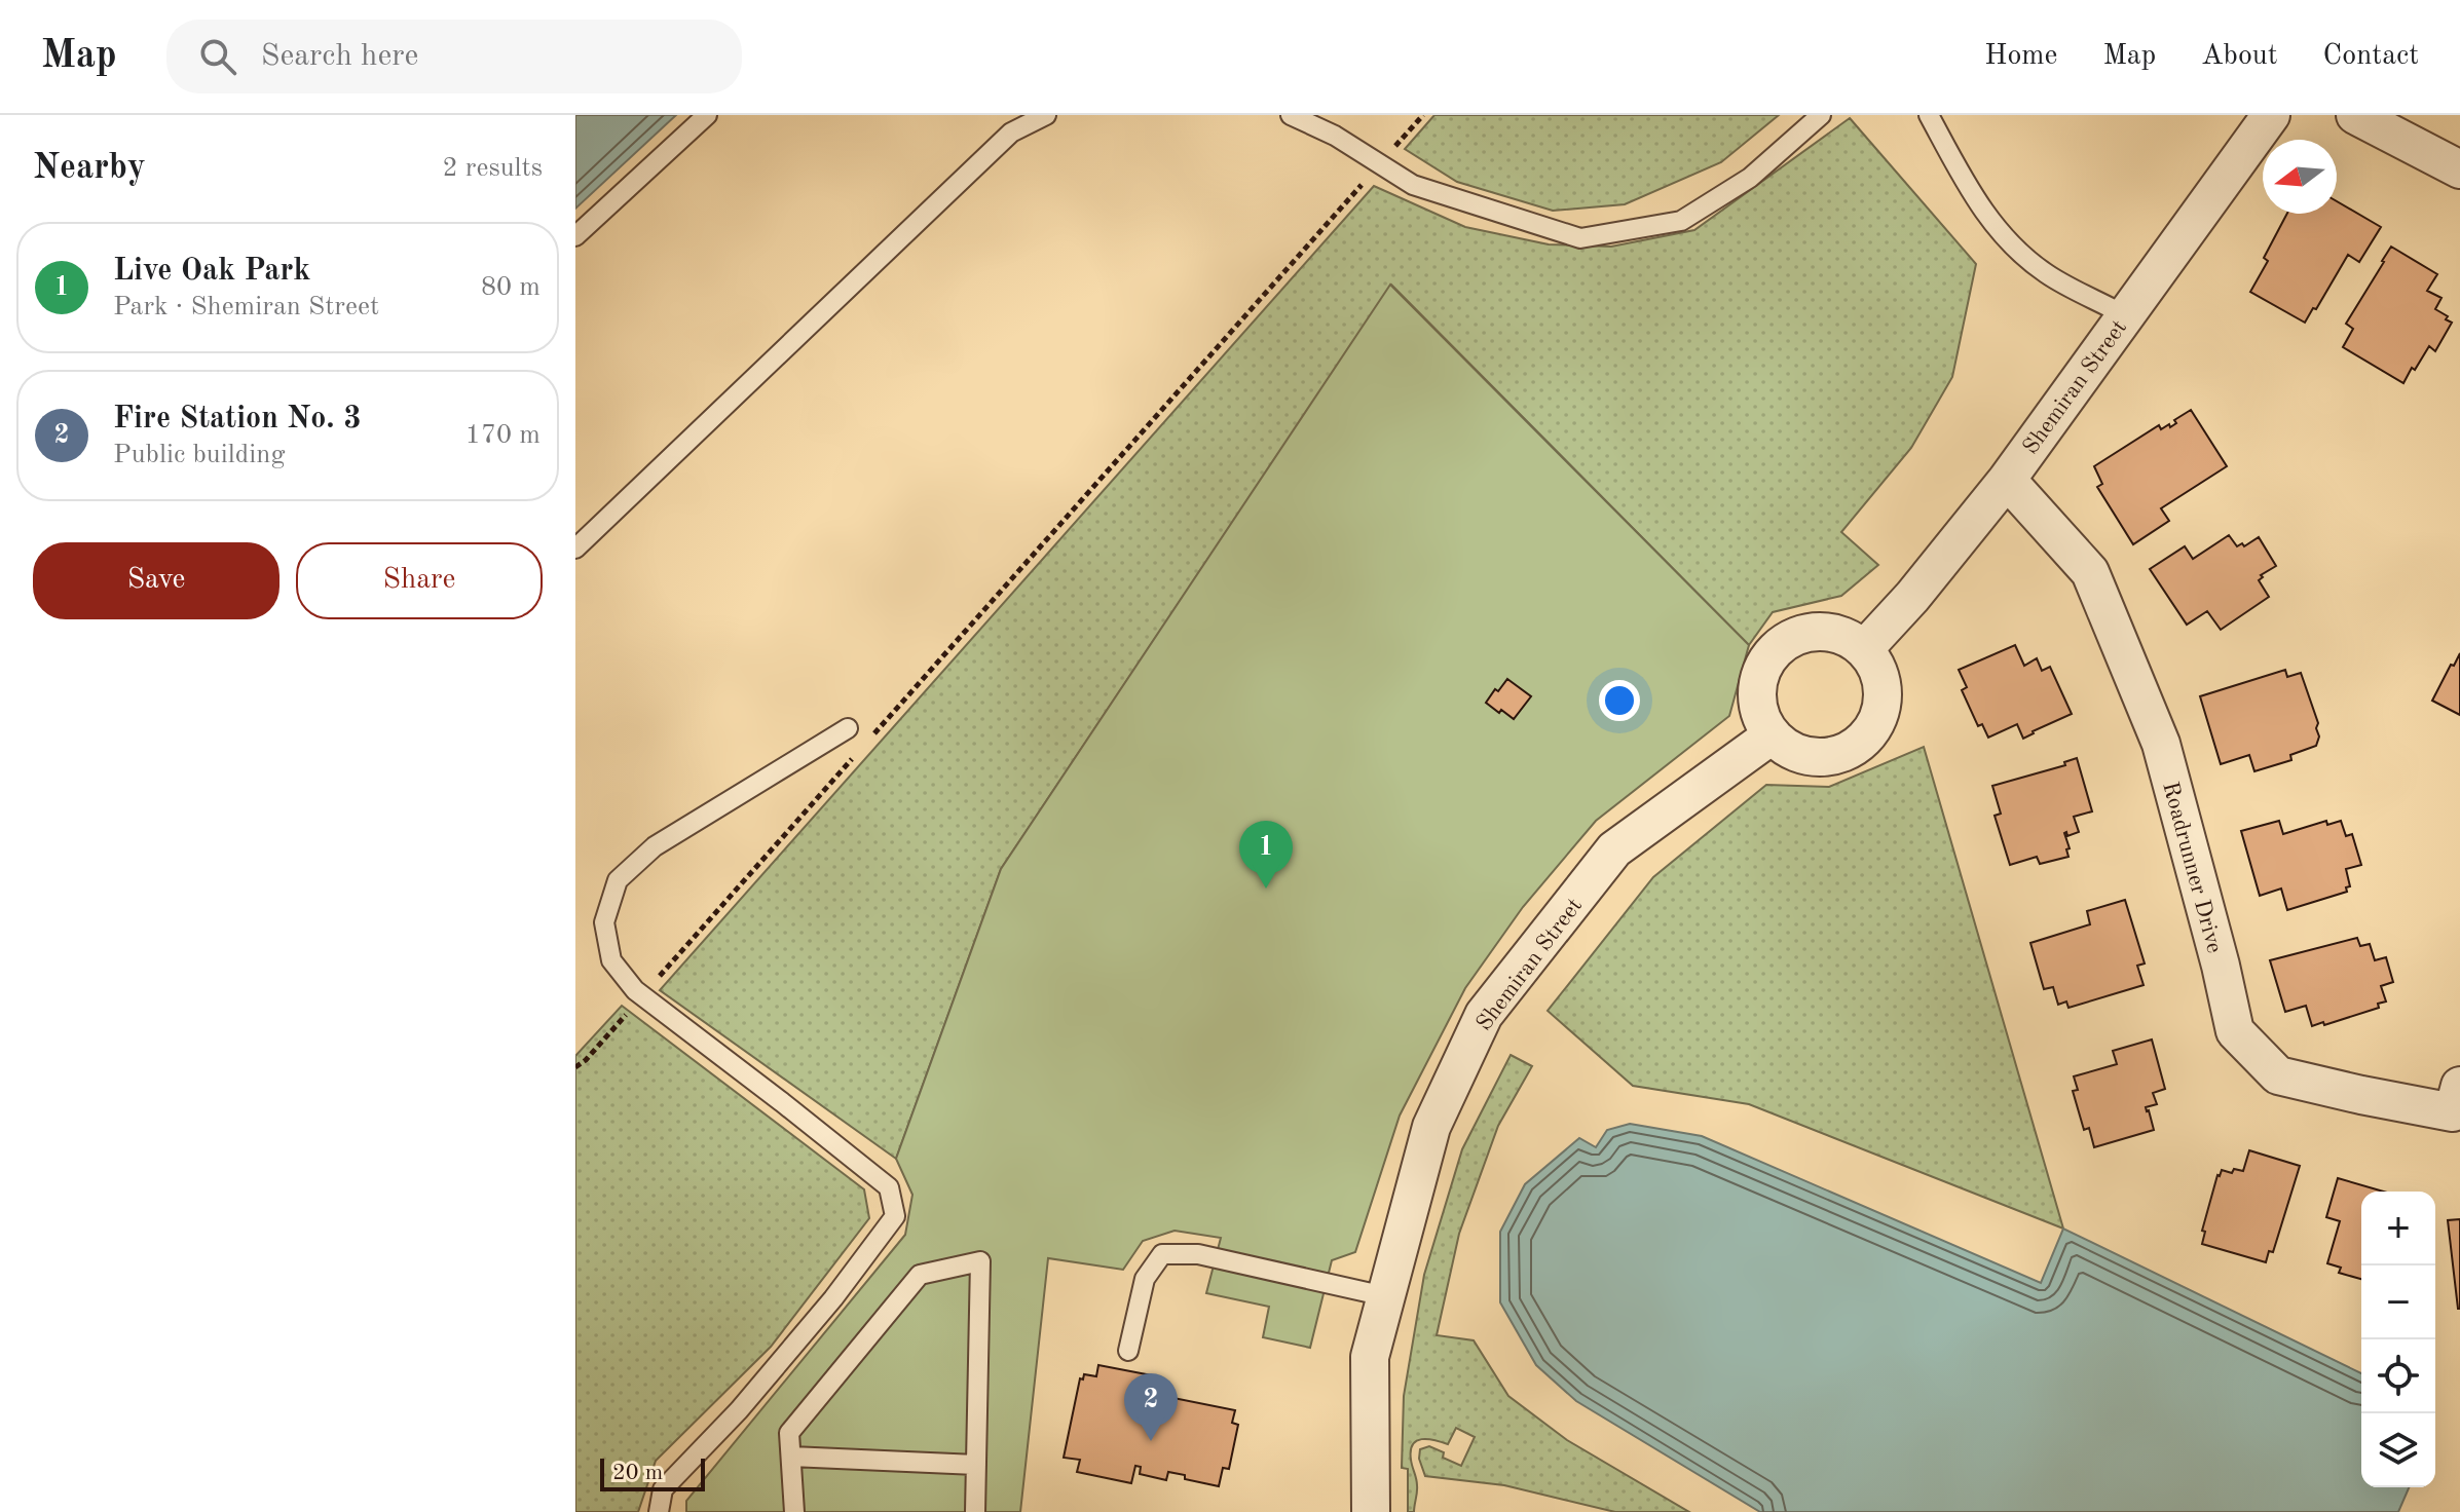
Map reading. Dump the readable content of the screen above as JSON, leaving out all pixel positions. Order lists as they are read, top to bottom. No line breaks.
{"streets":{"street":["Shemiran Street","Roadrunner Drive"]},"crossings":[["Shemiran Street","Roadrunner Drive"]],"scale_bar":"20 m","north":"left","page":{"header":"Map","search":"Search here","nav":["Home","Map","About","Contact"],"heading":["Nearby","2 results"],"list":[{"mark":"1","name":"Live Oak Park","note":"Park · Shemiran Street","value":"80 m"},{"mark":"2","name":"Fire Station No. 3","note":"Public building","value":"170 m"}],"buttons":["Save","Share"],"pins":["1","2"],"map_buttons":["+","−"],"scale":"20 m"}}
